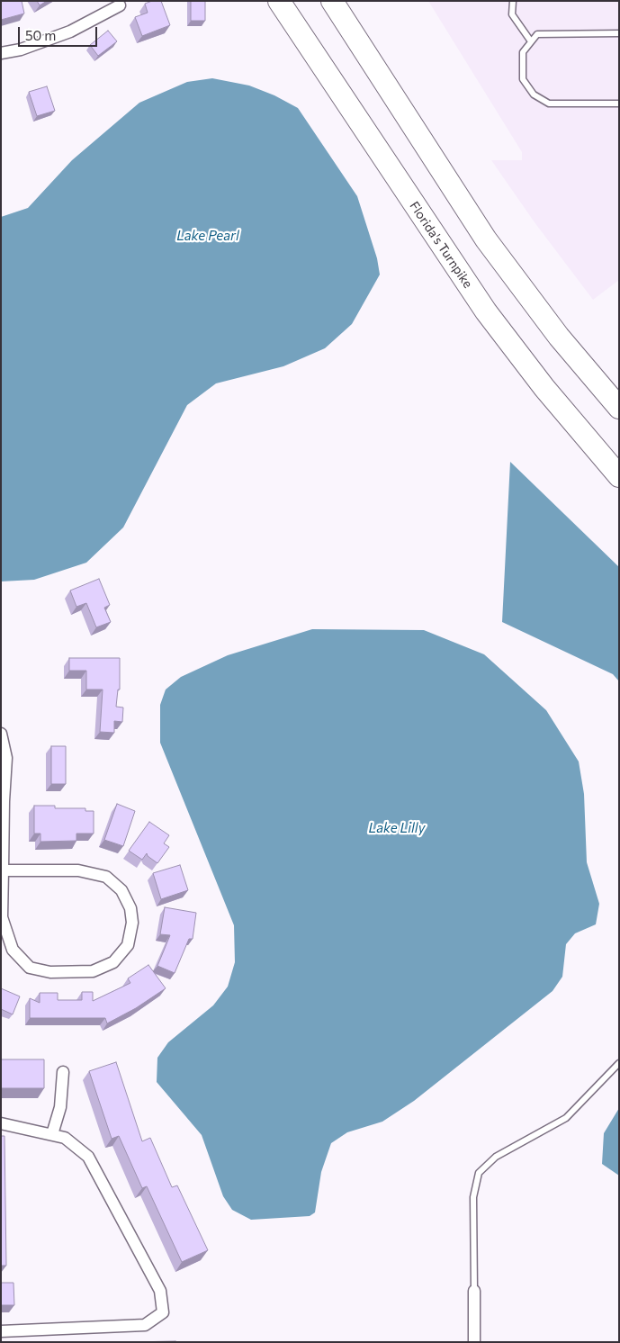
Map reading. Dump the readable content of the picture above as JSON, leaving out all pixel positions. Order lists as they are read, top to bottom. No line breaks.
{"streets":{"highway":["Florida's Turnpike"]},"water":["Lake Pearl","Lake Lilly"],"scale_bar":"50 m"}
